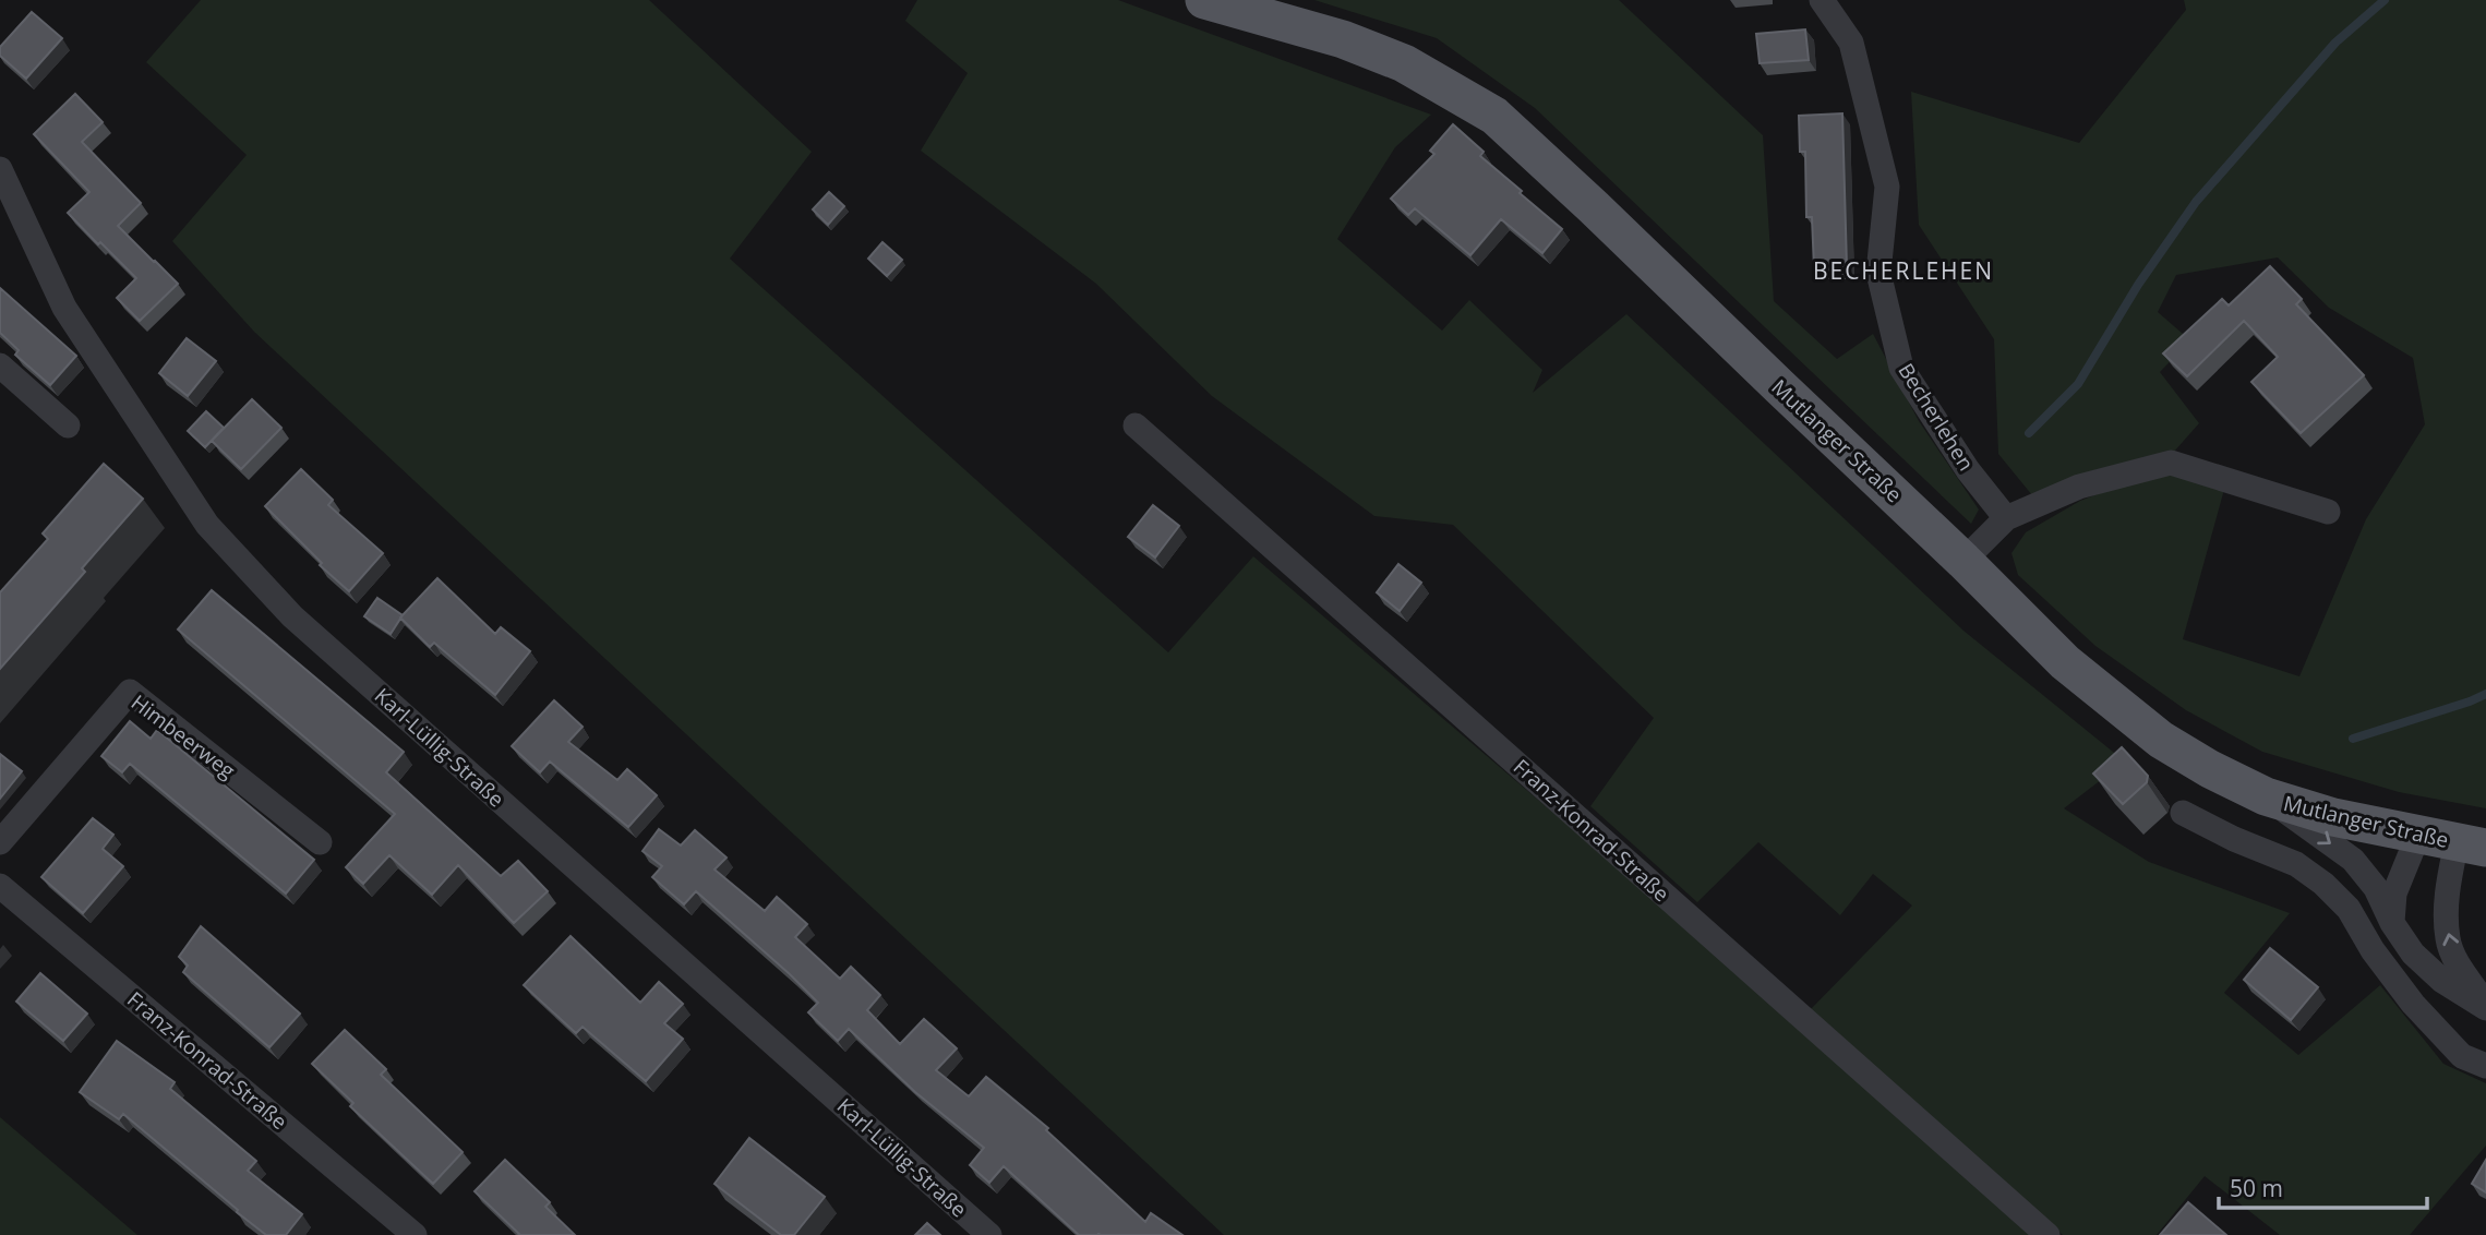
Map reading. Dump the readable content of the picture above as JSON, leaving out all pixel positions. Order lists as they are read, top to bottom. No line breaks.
{"streets":{"main road":["Mutlanger Straße"],"street":["Becherlehen","Himbeerweg","Karl-Lüllig-Straße","Franz-Konrad-Straße"]},"districts":["BECHERLEHEN"],"scale_bar":"50 m"}
